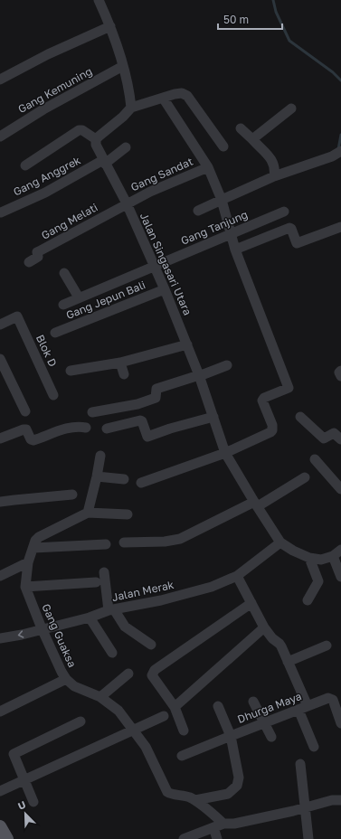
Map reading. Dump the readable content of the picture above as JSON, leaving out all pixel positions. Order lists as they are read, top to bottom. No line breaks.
{"streets":{"street":["Gang Kemuning","Gang Sandat","Gang Anggrek","Gang Melati","Gang Tanjung","Jalan Singasari Utara","Gang Jepun Bali","Blok D","Jalan Merak","Gang Guaksa","Dhurga Maya"]},"crossings":[["Gang Sandat","Gang Melati"],["Gang Sandat","Jalan Singasari Utara"],["Gang Anggrek","Jalan Singasari Utara"],["Gang Melati","Jalan Singasari Utara"],["Gang Tanjung","Jalan Singasari Utara"],["Jalan Singasari Utara","Gang Jepun Bali"],["Jalan Singasari Utara","Jalan Merak"],["Jalan Merak","Gang Guaksa"],["Gang Guaksa","Dhurga Maya"]],"scale_bar":"50 m","north":"top left"}
